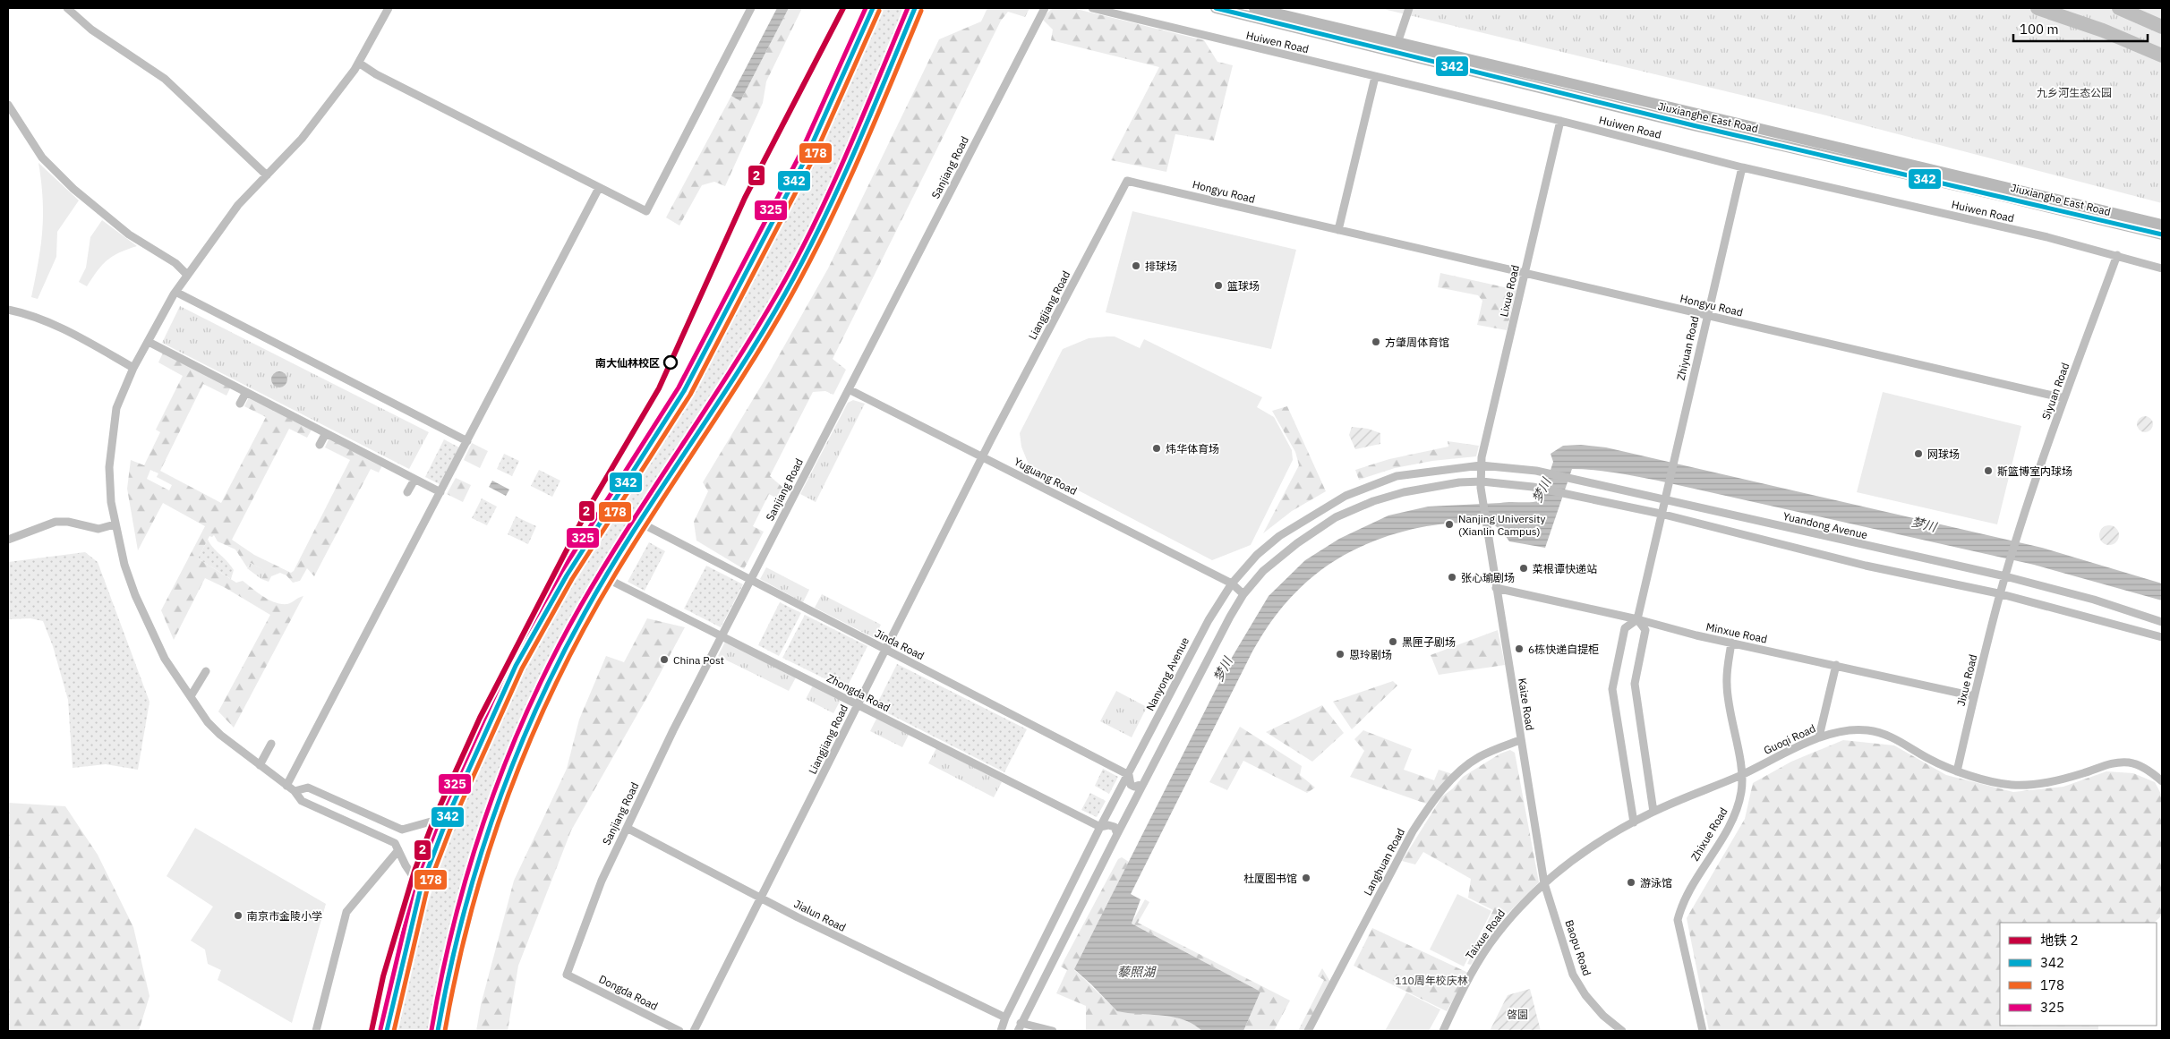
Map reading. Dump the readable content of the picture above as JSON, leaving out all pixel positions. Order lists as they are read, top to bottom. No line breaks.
{"streets":{"main road":["Jiuxianghe East Road"],"street":["Huiwen Road","Sanjiang Road","Hongyu Road","Lixue Road","Liangjiang Road","Zhiyuan Road","Siyuan Road","Yuguang Road","Yuandong Avenue","Minxue Road","Jinda Road","Nanyong Avenue","Jixue Road","Zhongda Road","Kaize Road","Guoqi Road","Zhixue Road","Langhuan Road","Jialun Road","Taixue Road","Baopu Road","Dongda Road"]},"crossings":[["Huiwen Road","Lixue Road"],["Huiwen Road","Zhiyuan Road"],["Huiwen Road","Siyuan Road"],["Sanjiang Road","Yuguang Road"],["Sanjiang Road","Jinda Road"],["Sanjiang Road","Zhongda Road"],["Sanjiang Road","Jialun Road"],["Sanjiang Road","Dongda Road"],["Hongyu Road","Lixue Road"],["Hongyu Road","Liangjiang Road"],["Hongyu Road","Zhiyuan Road"],["Hongyu Road","Siyuan Road"],["Lixue Road","Yuandong Avenue"],["Lixue Road","Nanyong Avenue"],["Lixue Road","Kaize Road"],["Liangjiang Road","Yuguang Road"],["Liangjiang Road","Jinda Road"],["Liangjiang Road","Zhongda Road"],["Liangjiang Road","Jialun Road"],["Zhiyuan Road","Yuandong Avenue"],["Zhiyuan Road","Minxue Road"],["Siyuan Road","Jixue Road"],["Yuguang Road","Nanyong Avenue"],["Yuandong Avenue","Nanyong Avenue"],["Yuandong Avenue","Jixue Road"],["Minxue Road","Jixue Road"],["Minxue Road","Kaize Road"],["Minxue Road","Zhixue Road"],["Jinda Road","Nanyong Avenue"],["Nanyong Avenue","Zhongda Road"],["Nanyong Avenue","Jialun Road"],["Jixue Road","Guoqi Road"],["Kaize Road","Guoqi Road"],["Kaize Road","Langhuan Road"],["Kaize Road","Taixue Road"],["Kaize Road","Baopu Road"],["Guoqi Road","Zhixue Road"],["Guoqi Road","Taixue Road"],["Guoqi Road","Baopu Road"],["Taixue Road","Baopu Road"]],"water":["梦川","藜照湖"],"parks":["九乡河生态公园","110周年校庆林","啓園"],"places":["排球场","篮球场","方肇周体育馆","南大仙林校区","炜华体育场","网球场","斯篮博室内球场","Nanjing University (Xianlin Campus)","菜根谭快递站","张心瑜剧场","黑匣子剧场","6栋快递自提柜","恩玲剧场","China Post","杜厦图书馆","游泳馆","南京市金陵小学"],"lines":["metro line 2","transit line 342","transit line 325","transit line 178"],"legend":["地铁 2","342","178","325"],"scale_bar":"100 m"}
